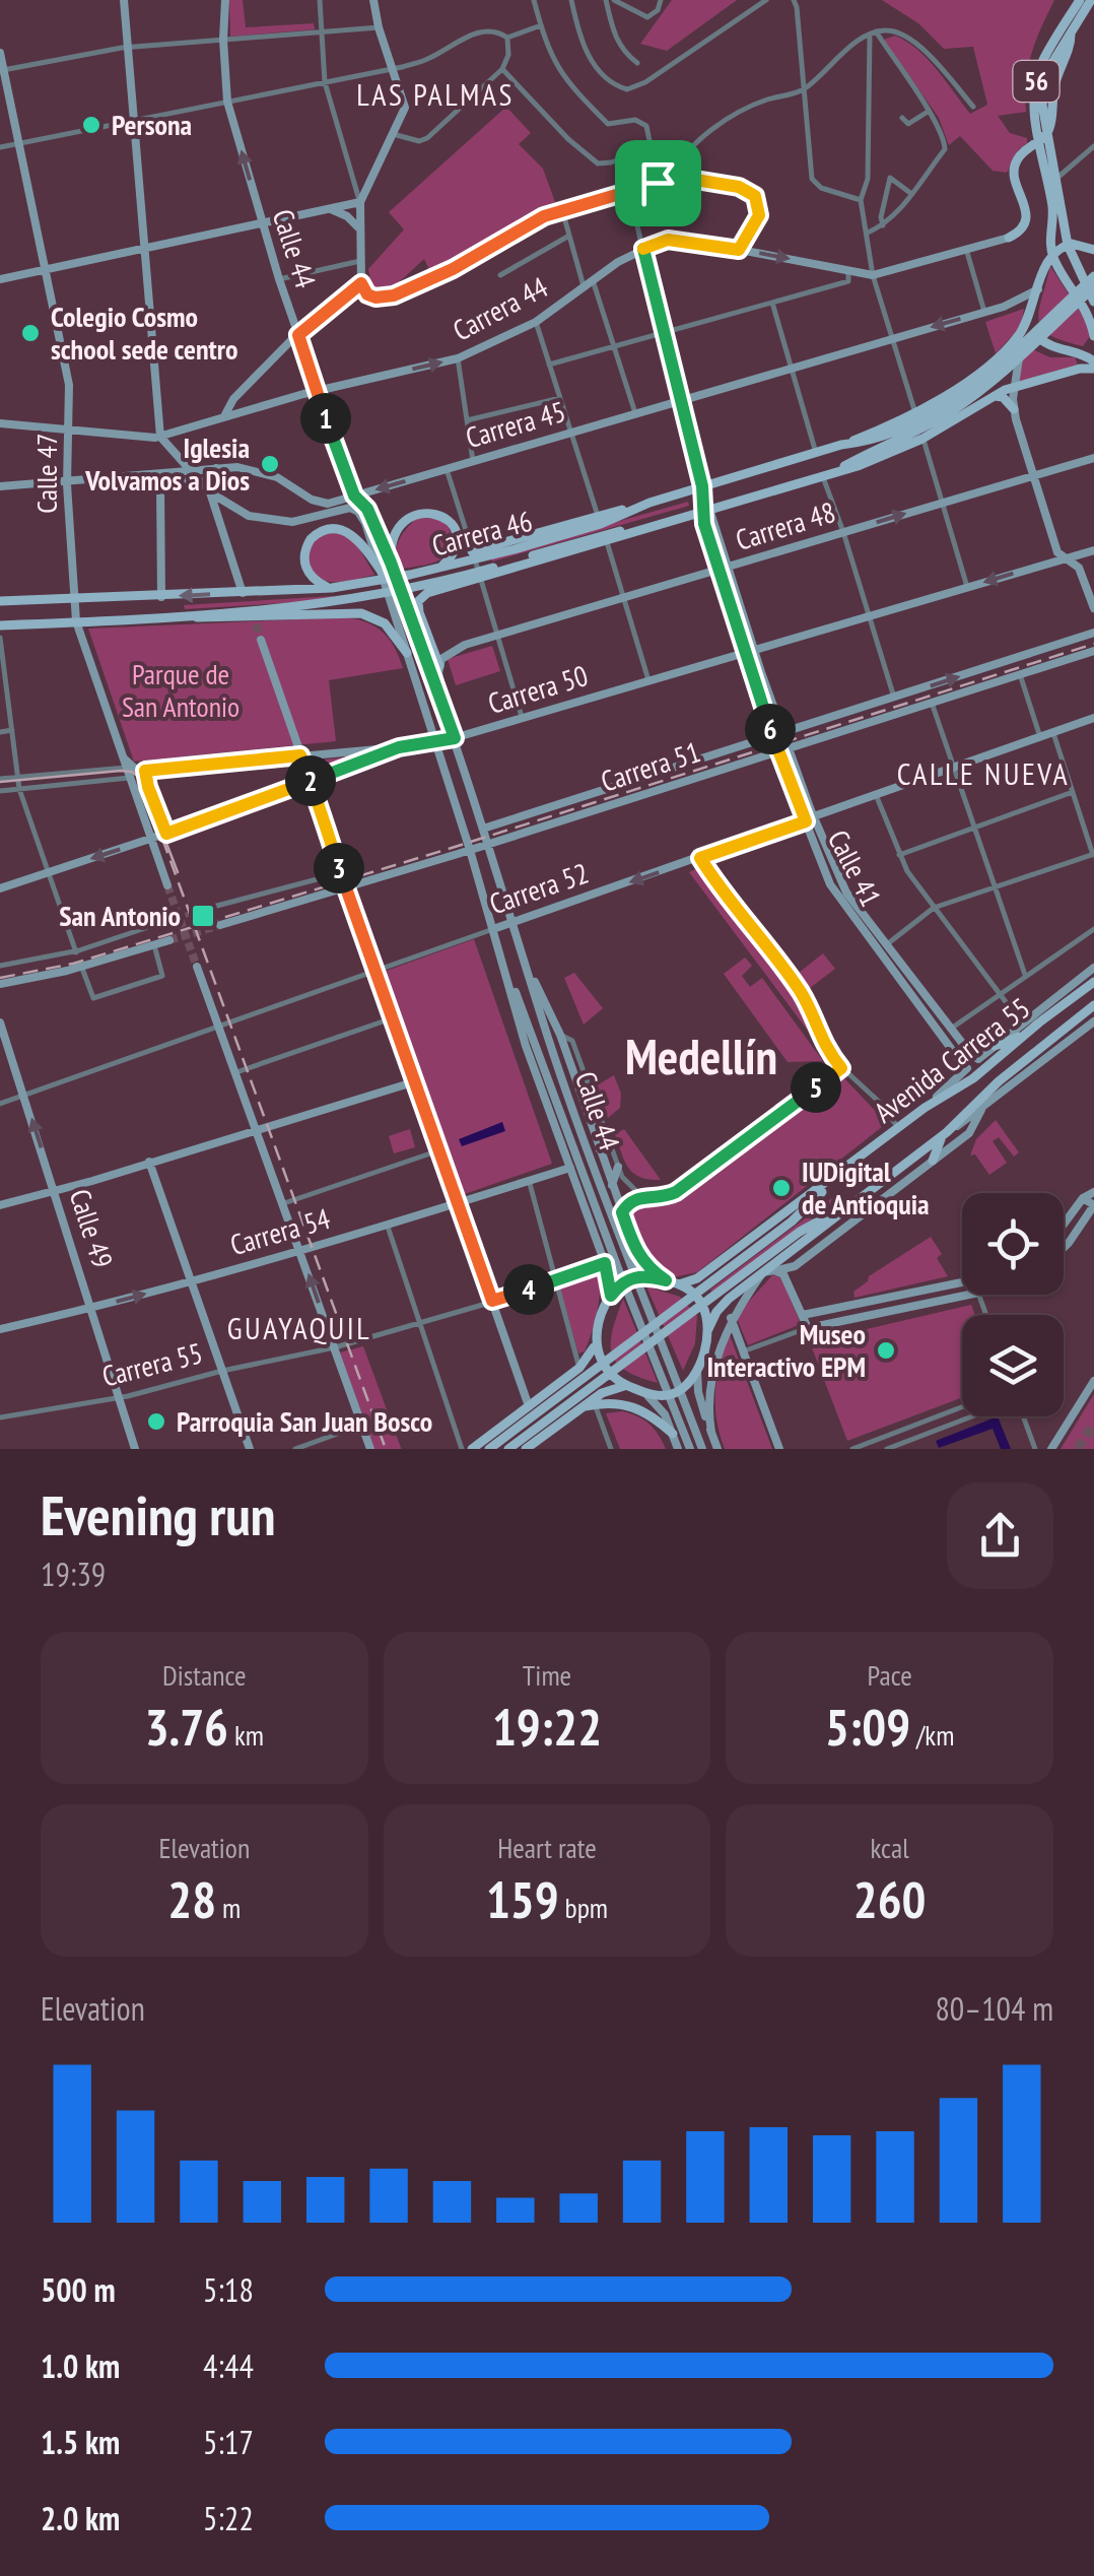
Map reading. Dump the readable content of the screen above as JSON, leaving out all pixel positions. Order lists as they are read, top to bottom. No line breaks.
{"streets":{"main road":["56","Carrera 46","Avenida Carrera 55"],"street":["Calle 44","Carrera 44","Carrera 45","Calle 47","Carrera 48","Carrera 50","Carrera 51","Calle 41","Carrera 52","Calle 49","Carrera 54","Carrera 55"]},"crossings":[["Calle 44","Carrera 44"],["Calle 44","Carrera 45"],["Calle 44","Carrera 48"],["Calle 44","Carrera 46"],["Calle 44","Carrera 50"],["Calle 44","Carrera 51"],["Calle 44","Carrera 52"],["Calle 44","Avenida Carrera 55"],["Calle 44","Carrera 54"],["Calle 44","Carrera 55"],["Carrera 44","Calle 47"],["Carrera 44","Calle 41"],["Carrera 45","Calle 47"],["Carrera 45","Calle 41"],["Calle 47","Carrera 46"],["Calle 47","Carrera 50"],["Carrera 48","Calle 41"],["Carrera 46","Calle 41"],["Carrera 50","Calle 41"],["Carrera 51","Calle 41"],["Calle 41","Carrera 52"],["Carrera 52","Calle 49"],["Calle 49","Carrera 54"],["Calle 49","Carrera 55"]],"districts":["LAS PALMAS","CALLE NUEVA","Medellín","GUAYAQUIL"],"parks":["Parque de San Antonio"],"places":{"other":["Persona","Colegio Cosmo school sede centro","Iglesia Volvamos a Dios","IUDigital de Antioquia","Museo Interactivo EPM","Parroquia San Juan Bosco"],"transit":["San Antonio"]},"page":{"pins":["1","6","2","3","5","4"],"heading":["Evening run","19:39"],"stats":[["Distance","3.76 km"],["Time","19:22"],["Pace","5:09 /km"],["Elevation","28 m"],["Heart rate","159 bpm"],["kcal","260"]],"chart":["Elevation","80–104 m"],"list":[{"name":"500 m","note":"5:18"},{"name":"1.0 km","note":"4:44"},{"name":"1.5 km","note":"5:17"},{"name":"2.0 km","note":"5:22"}]}}
